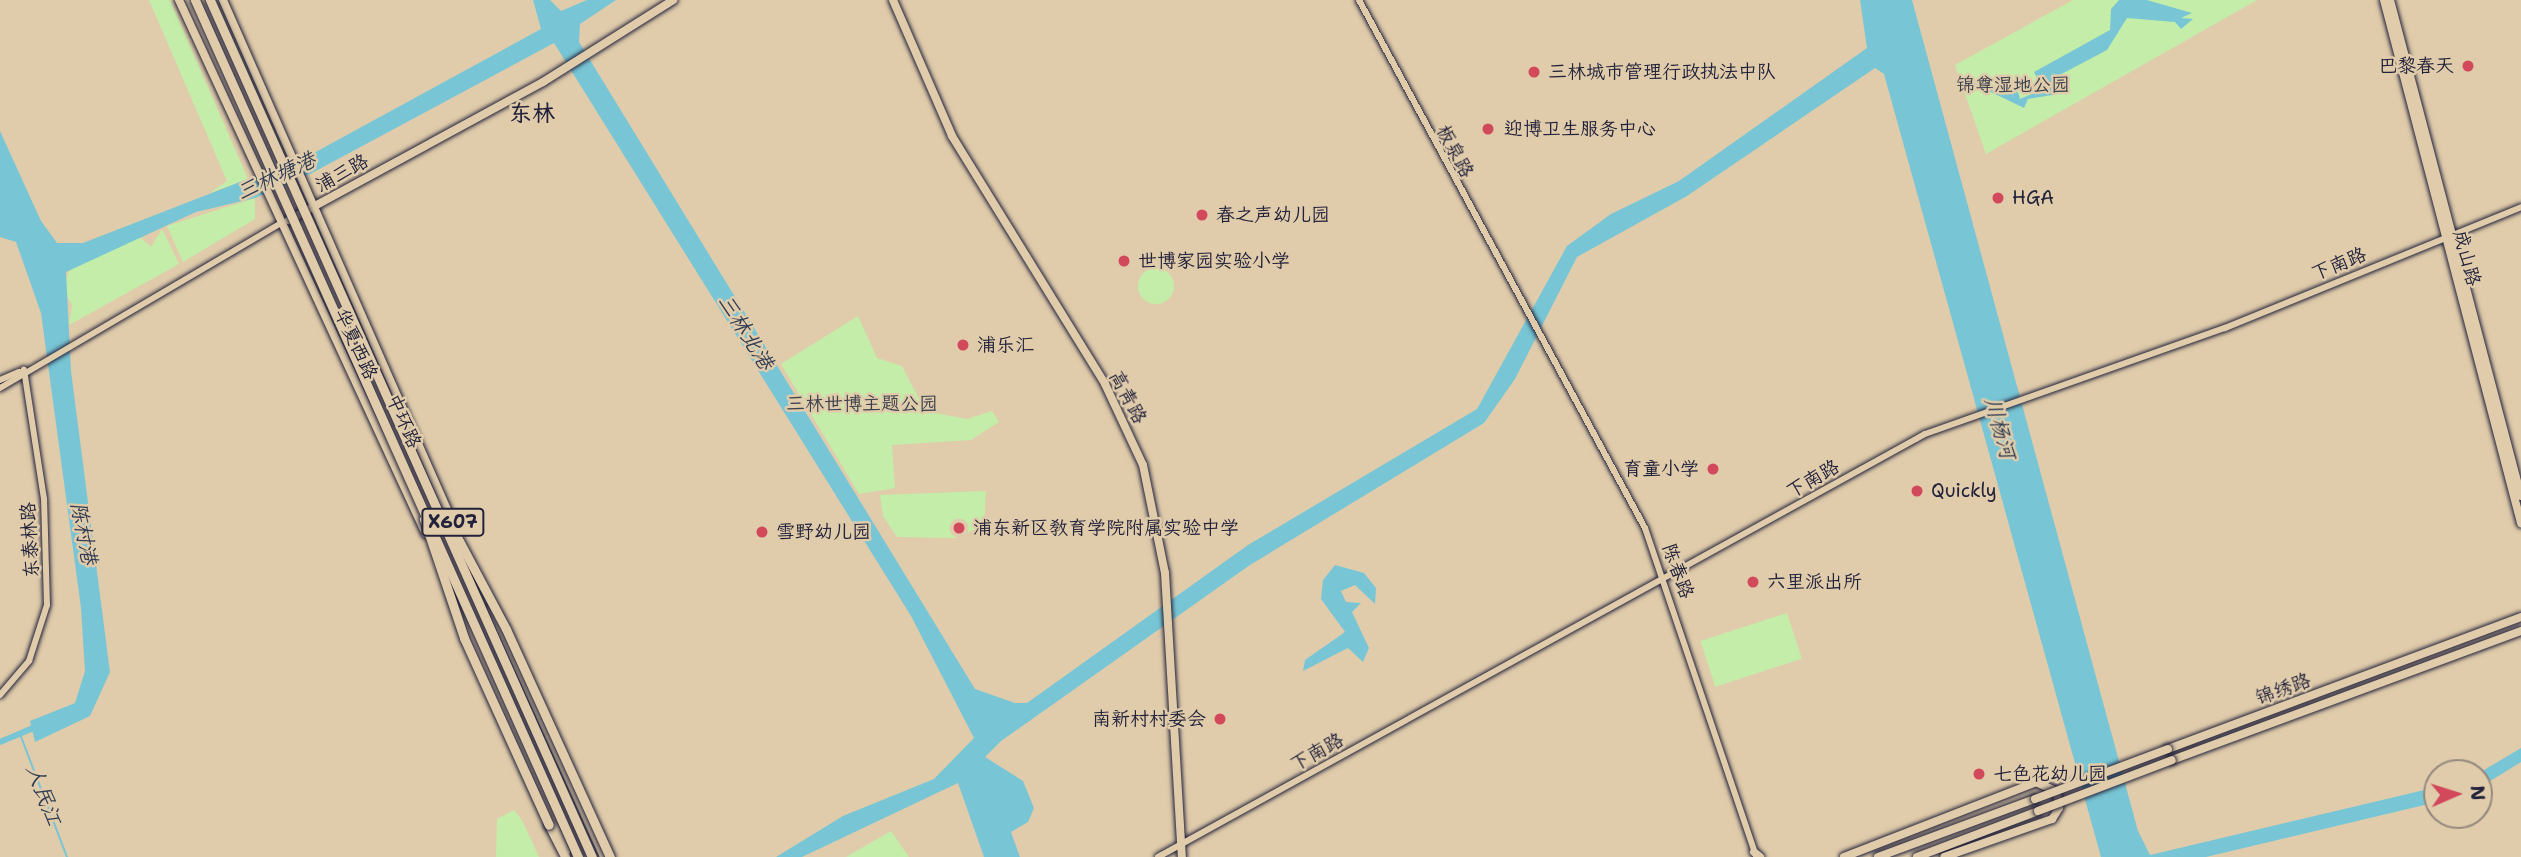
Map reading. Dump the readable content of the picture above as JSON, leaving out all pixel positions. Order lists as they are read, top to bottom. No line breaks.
{"streets":{"highway":["中环路"],"main road":["浦三路","成山路","华夏西路","高青路","X607","锦绣路"],"street":["板泉路","下南路","东泰林路","陈春路"]},"crossings":[["板泉路","陈春路"],["浦三路","华夏西路"],["浦三路","东泰林路"],["成山路","下南路"],["下南路","高青路"],["下南路","陈春路"]],"districts":["东林"],"water":["三林塘港","三林北港","川杨河","陈村港","人民江"],"parks":["锦尊湿地公园","三林世博主题公园"],"places":["巴黎春天","三林城市管理行政执法中队","迎博卫生服务中心","HGA","春之声幼儿园","世博家园实验小学","浦乐汇","育童小学","Quickly","浦东新区教育学院附属实验中学","雪野幼儿园","六里派出所","南新村村委会","七色花幼儿园"],"north":"right"}
